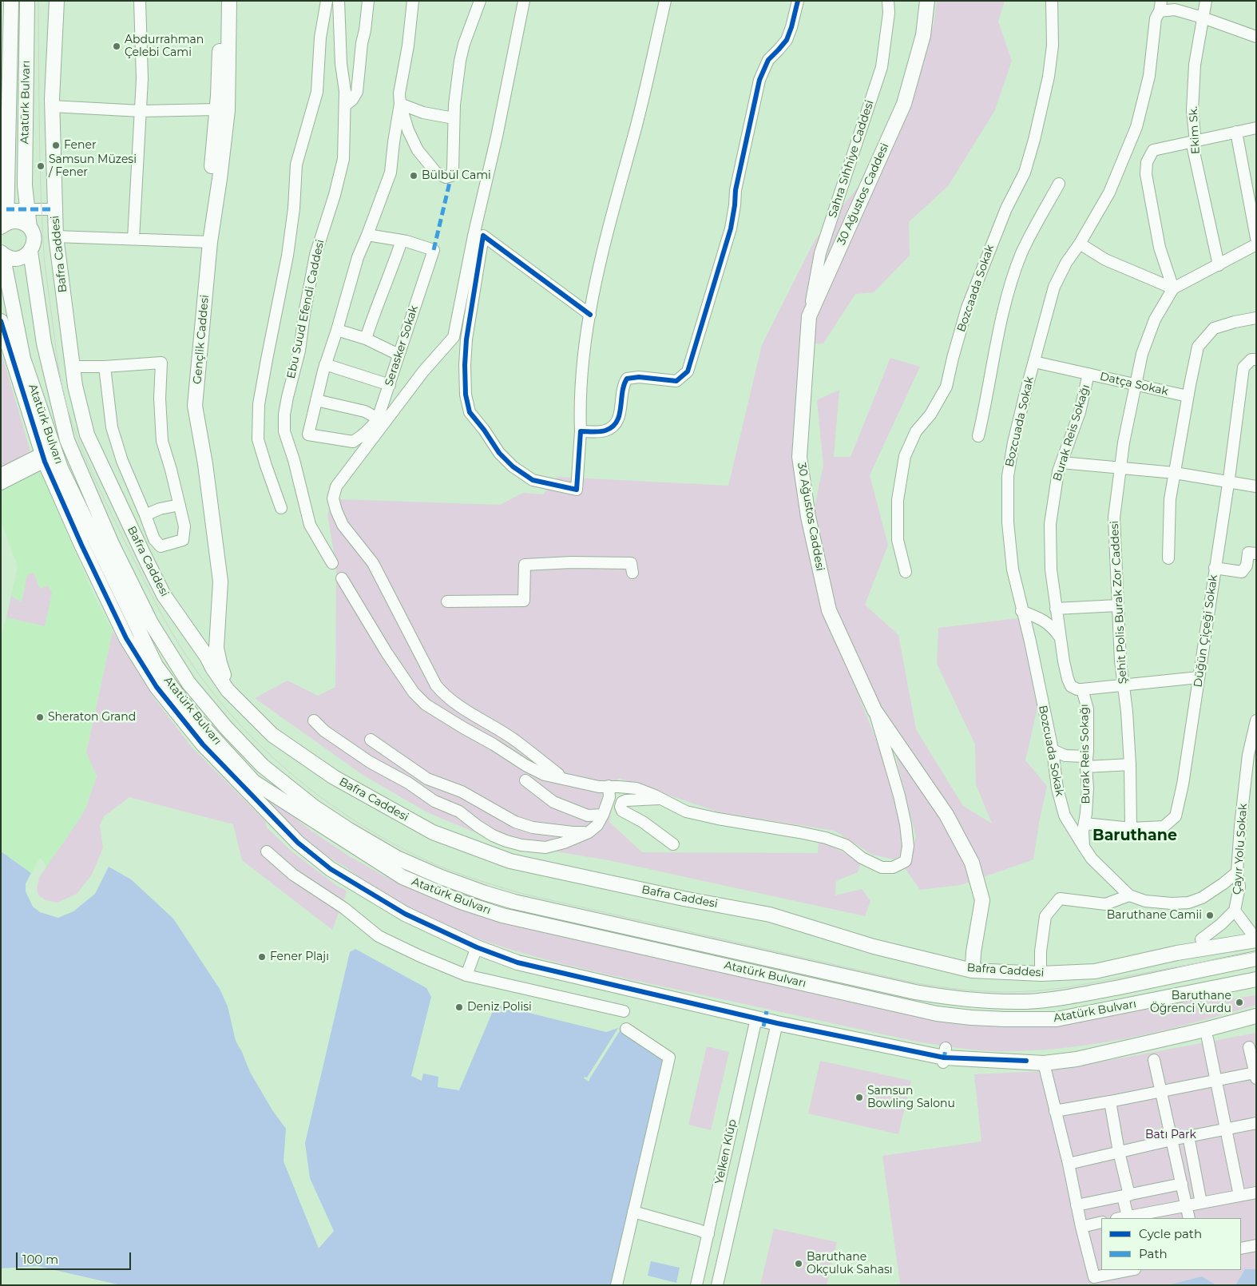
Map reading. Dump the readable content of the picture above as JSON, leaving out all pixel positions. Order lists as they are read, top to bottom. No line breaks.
{"streets":{"main road":["Atatürk Bulvarı","30 Ağustos Caddesi","Bafra Caddesi","Gençlik Caddesi"],"street":["Ekim Sk.","Sahra Sıhhiye Caddesi","Bozcaada Sokak","Ebu Suud Efendi Caddesi","Serasker Sokak","Datça Sokak","Bozcuada Sokak","Burak Reis Sokağı","Şehit Polis Burak Zor Caddesi","Düğün Çiçeği Sokak","Çayır Yolu Sokak","Yelken Klüp"]},"crossings":[["Sahra Sıhhiye Caddesi","30 Ağustos Caddesi"],["30 Ağustos Caddesi","Bafra Caddesi"],["Bafra Caddesi","Gençlik Caddesi"],["Bafra Caddesi","Çayır Yolu Sokak"],["Datça Sokak","Bozcuada Sokak"],["Datça Sokak","Burak Reis Sokağı"],["Datça Sokak","Şehit Polis Burak Zor Caddesi"],["Bozcuada Sokak","Burak Reis Sokağı"],["Burak Reis Sokağı","Düğün Çiçeği Sokak"],["Şehit Polis Burak Zor Caddesi","Düğün Çiçeği Sokak"]],"districts":["Baruthane"],"parks":["Batı Park"],"places":["Abdurrahman Çelebi Cami","Fener","Samsun Müzesi / Fener","Bülbül Cami","Sheraton Grand","Baruthane Camii","Fener Plajı","Baruthane Öğrenci Yurdu","Deniz Polisi","Samsun Bowling Salonu","Baruthane Okçuluk Sahası"],"legend":["Cycle path","Path"],"scale_bar":"100 m"}
